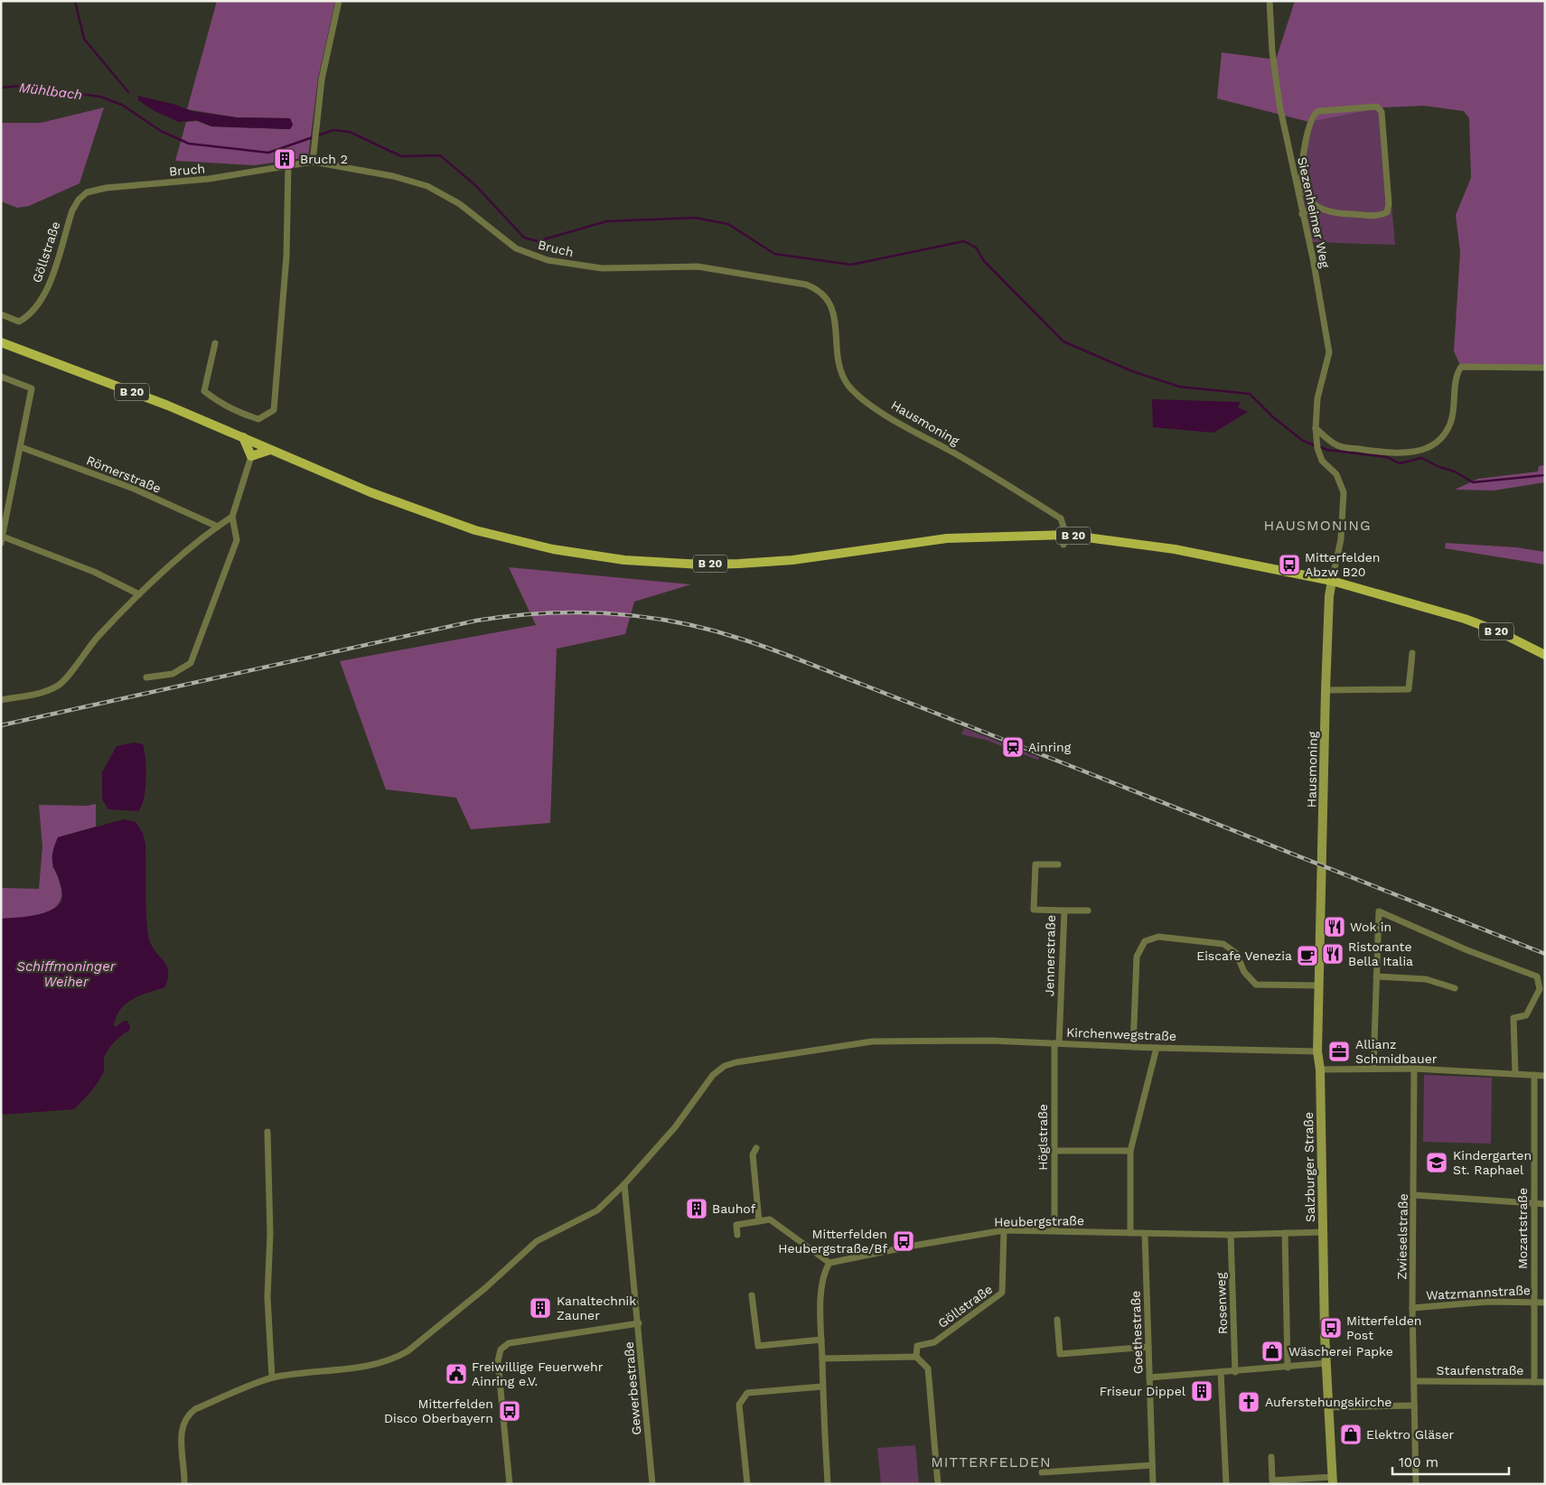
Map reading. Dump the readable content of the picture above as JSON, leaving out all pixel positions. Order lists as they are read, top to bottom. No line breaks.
{"streets":{"main road":["B 20"],"street":["Bruch","Siezenheimer Weg","Göllstraße","Hausmoning","Römerstraße","Jennerstraße","Kirchenwegstraße","Höglstraße","Salzburger Straße","Heubergstraße","Mozartstraße","Zwieselstraße","Watzmannstraße","Rosenweg","Goethestraße","Staufenstraße","Gewerbestraße"]},"crossings":[["Bruch","Göllstraße"],["Bruch","Hausmoning"],["Siezenheimer Weg","B 20"],["Siezenheimer Weg","Hausmoning"],["Göllstraße","Heubergstraße"],["B 20","Hausmoning"],["Hausmoning","Salzburger Straße"],["Jennerstraße","Kirchenwegstraße"],["Jennerstraße","Höglstraße"],["Kirchenwegstraße","Höglstraße"],["Kirchenwegstraße","Salzburger Straße"],["Kirchenwegstraße","Gewerbestraße"],["Höglstraße","Heubergstraße"],["Salzburger Straße","Heubergstraße"],["Heubergstraße","Rosenweg"],["Heubergstraße","Goethestraße"],["Mozartstraße","Watzmannstraße"],["Mozartstraße","Staufenstraße"],["Zwieselstraße","Watzmannstraße"],["Zwieselstraße","Staufenstraße"]],"districts":["HAUSMONING","MITTERFELDEN"],"water":["Mühlbach","Schiffmoninger Weiher"],"places":{"building":["Bruch 2","Bauhof","Kanaltechnik Zauner","Friseur Dippel"],"bus stop":["Mitterfelden Abzw B20","Mitterfelden Heubergstraße/Bf","Mitterfelden Post","Mitterfelden Disco Oberbayern"],"station":["Ainring"],"restaurant":["Wok in","Ristorante Bella Italia"],"cafe":["Eiscafe Venezia"],"office":["Allianz Schmidbauer"],"school or university":["Kindergarten St. Raphael"],"shop":["Wäscherei Papke","Elektro Gläser"],"public building":["Freiwillige Feuerwehr Ainring e.V."],"church":["Auferstehungskirche"]},"scale_bar":"100 m"}
